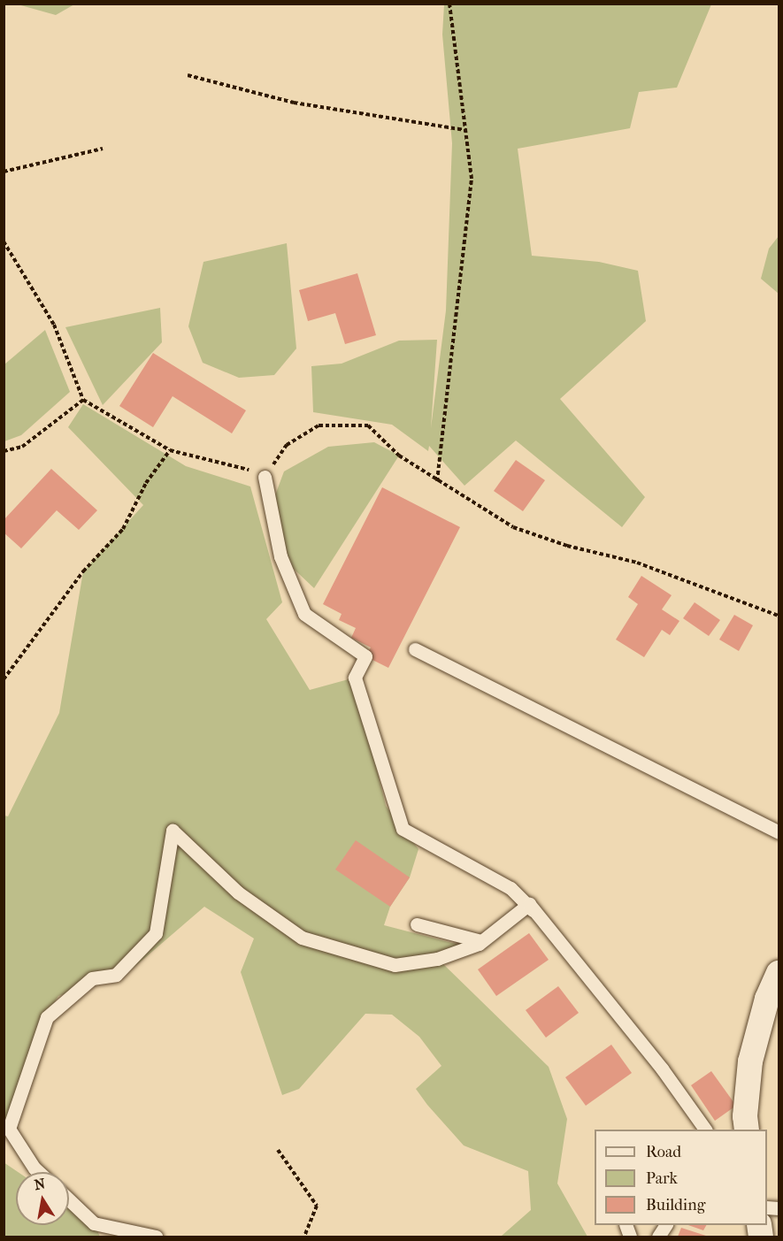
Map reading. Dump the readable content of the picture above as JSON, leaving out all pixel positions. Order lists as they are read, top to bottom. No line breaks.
{"legend":["Road","Park","Building"],"north":"top"}
